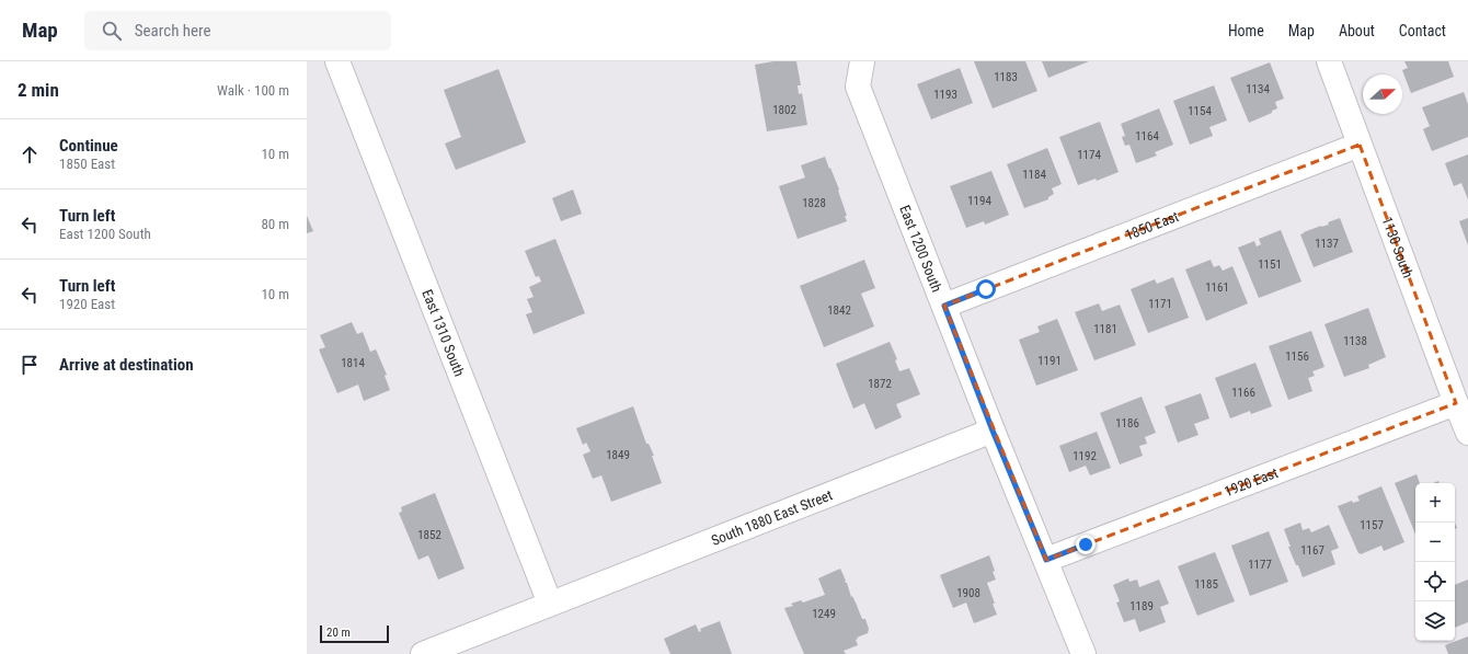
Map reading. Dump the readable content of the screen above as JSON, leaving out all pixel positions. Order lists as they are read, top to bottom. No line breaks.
{"streets":{"street":["1850 East","1130 South","East 1200 South","East 1310 South","1920 East","South 1880 East Street"]},"crossings":[["1850 East","1130 South"],["1850 East","East 1200 South"],["1130 South","1920 East"],["East 1200 South","1920 East"],["East 1200 South","South 1880 East Street"],["East 1310 South","South 1880 East Street"]],"house_numbers":["1183","1134","1193","1802","1154","1164","1174","1184","1194","1828","1137","1151","1161","1171","1842","1181","1138","1156","1191","1814","1872","1166","1186","1849","1192","1157","1852","1167","1177","1185","1908","1189","1249"],"scale_bar":"20 m","north":"right","page":{"header":"Map","search":"Search here","nav":["Home","Map","About","Contact"],"heading":["2 min","Walk · 100 m"],"list":[["Continue","1850 East","10 m"],["Turn left","East 1200 South","80 m"],["Turn left","1920 East","10 m"],"Arrive at destination"],"map_buttons":["+","−"],"scale":"20 m"}}
